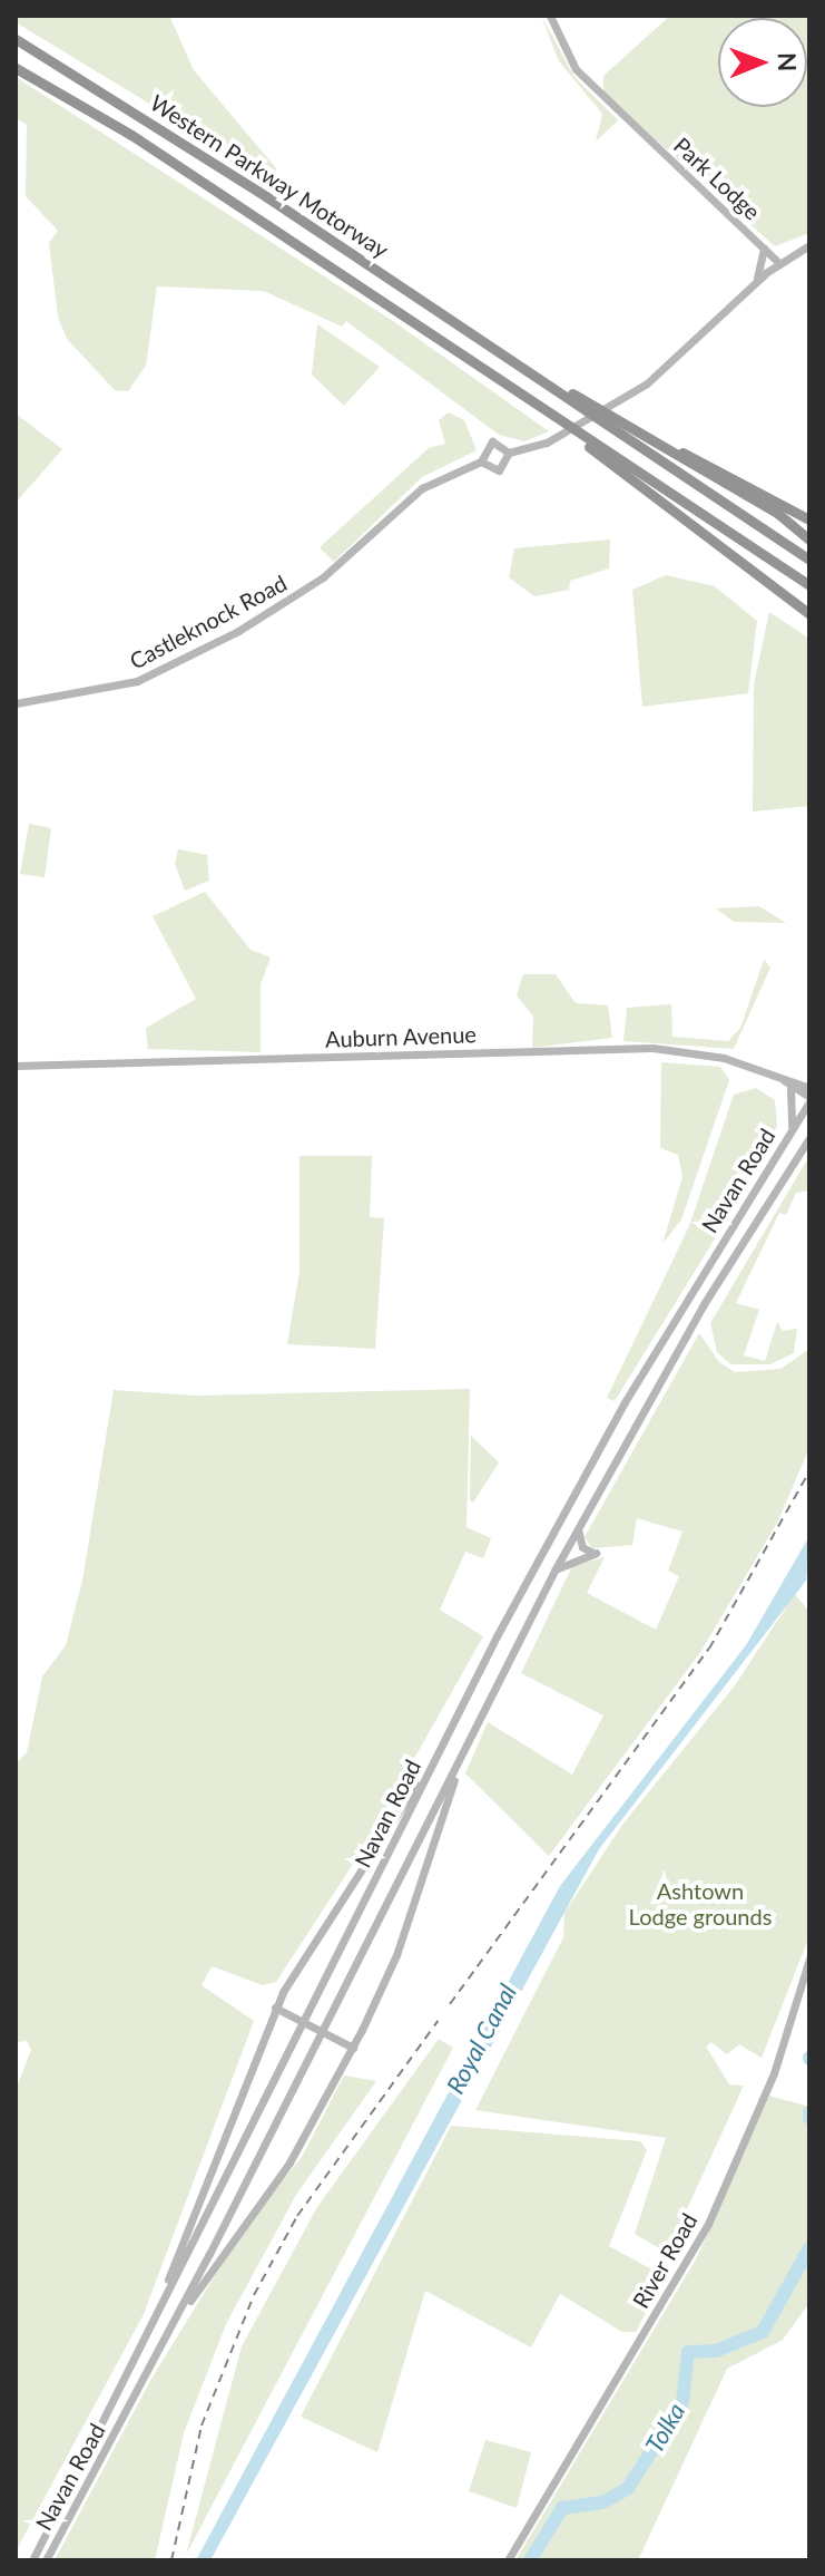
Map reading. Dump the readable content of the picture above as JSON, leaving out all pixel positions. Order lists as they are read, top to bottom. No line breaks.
{"streets":{"highway":["Western Parkway Motorway"],"main road":["Park Lodge","Castleknock Road","Auburn Avenue","Navan Road","River Road"]},"water":["Royal Canal","Tolka"],"parks":["Ashtown Lodge grounds"],"north":"right"}
